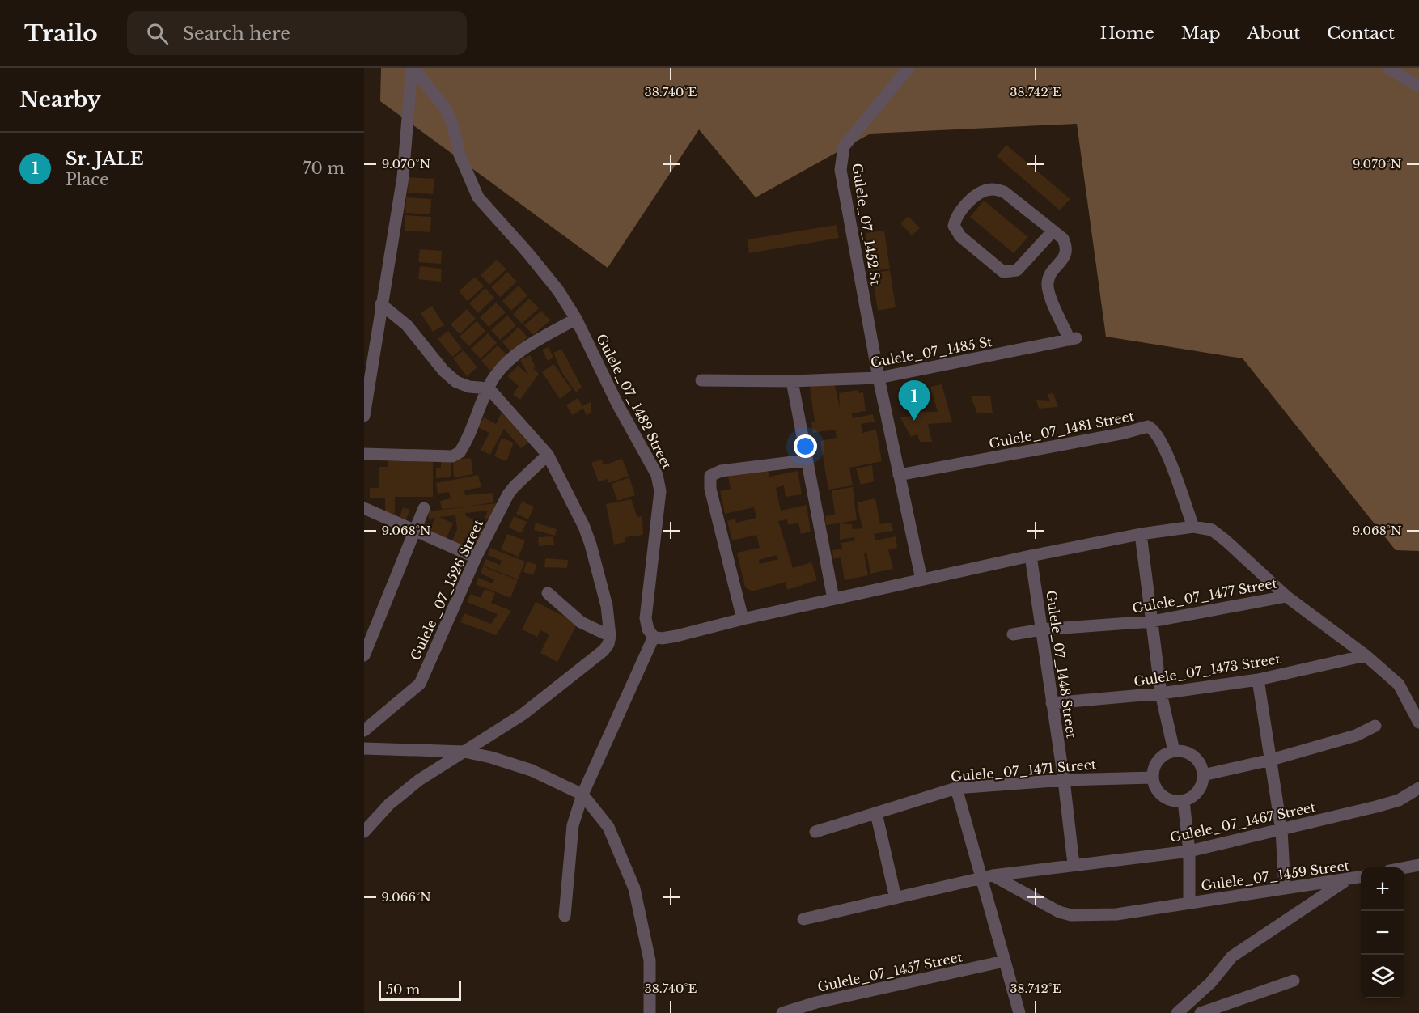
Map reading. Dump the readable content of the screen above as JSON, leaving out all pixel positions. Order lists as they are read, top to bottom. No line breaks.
{"streets":{"street":["Gulele_07_1452 St","Gulele_07_1485 St","Gulele_07_1482 Street","Gulele_07_1481 Street","Gulele _07_1526 Street","Gulele_07_1477 Street","Gulele_07_1448 Street","Gulele_07_1473 Street","Gulele_07_1471 Street","Gulele_07_1467 Street","Gulele_07_1459 Street","Gulele_07_1457 Street"]},"crossings":[["Gulele_07_1452 St","Gulele_07_1485 St"],["Gulele_07_1452 St","Gulele_07_1481 Street"],["Gulele_07_1477 Street","Gulele_07_1448 Street"],["Gulele_07_1448 Street","Gulele_07_1473 Street"],["Gulele_07_1448 Street","Gulele_07_1471 Street"],["Gulele_07_1448 Street","Gulele_07_1467 Street"],["Gulele_07_1471 Street","Gulele_07_1459 Street"],["Gulele_07_1467 Street","Gulele_07_1459 Street"]],"scale_bar":"50 m","page":{"header":"Trailo","search":"Search here","nav":["Home","Map","About","Contact"],"heading":"Nearby","list":[{"mark":"1","name":"Sr. JALE","note":"Place","value":"70 m"}],"pins":"1","map_buttons":["+","−"],"scale":"50 m"},"coordinates":["38.740°E","38.742°E","9.070°N","9.068°N","9.066°N"]}
